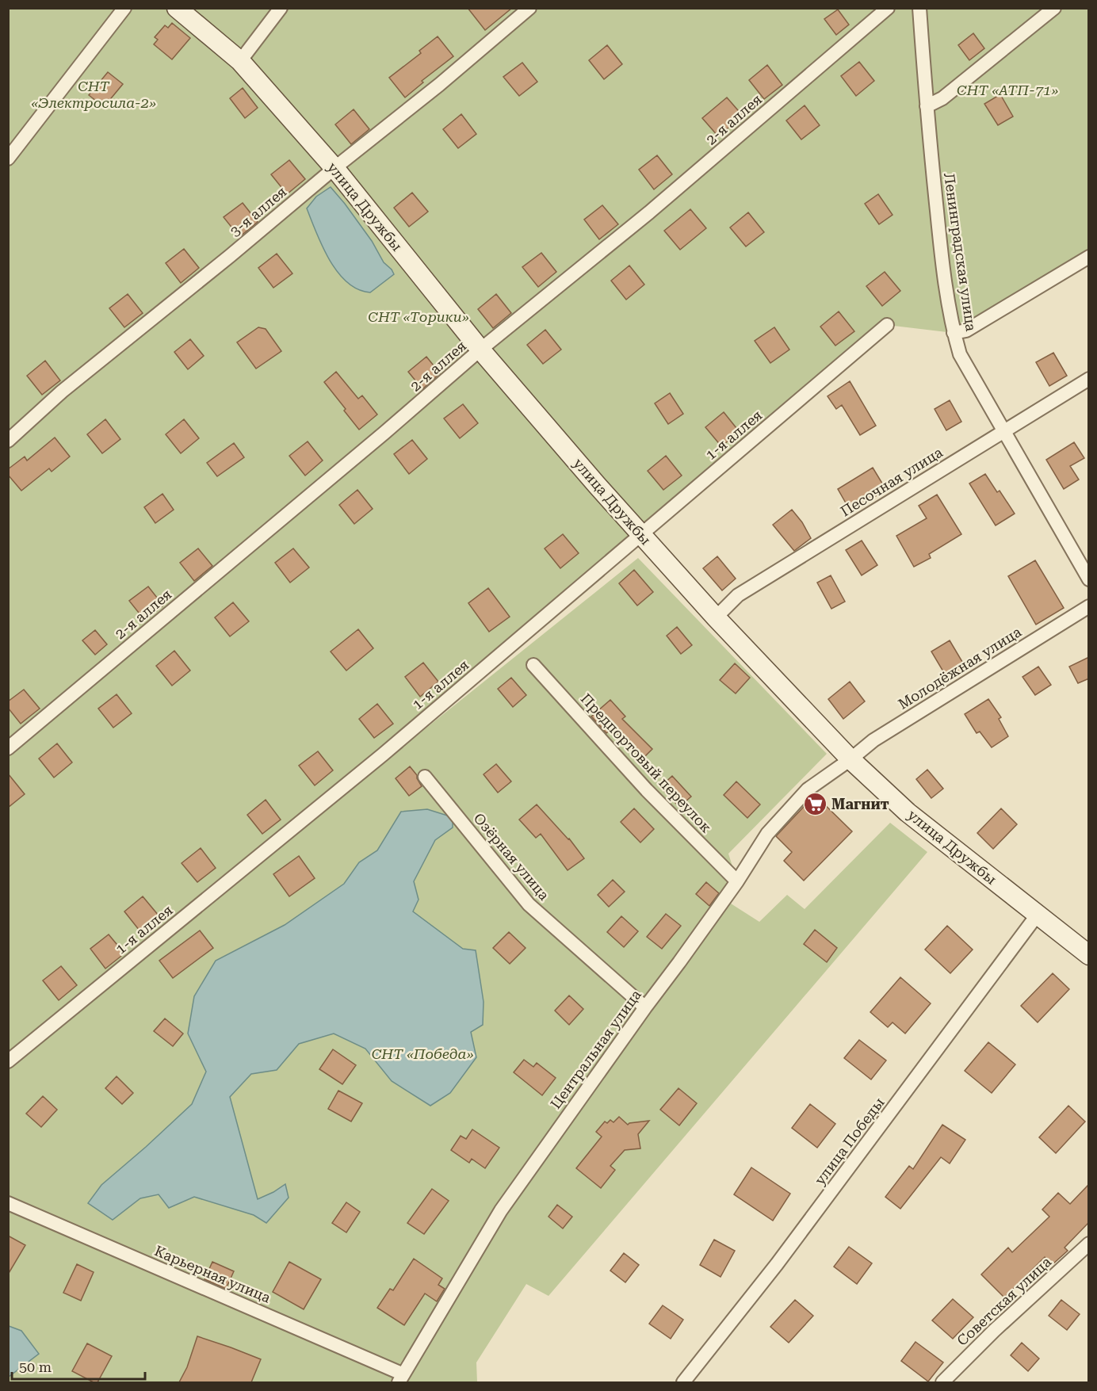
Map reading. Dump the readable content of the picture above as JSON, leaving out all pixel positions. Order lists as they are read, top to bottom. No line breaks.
{"streets":{"street":["2-я аллея","улица Дружбы","3-я аллея","Ленинградская улица","1-я аллея","Песочная улица","Молодёжная улица","Предпортовый переулок","Озёрная улица","Центральная улица","улица Победы","Карьерная улица","Советская улица"]},"crossings":[["2-я аллея","улица Дружбы"],["улица Дружбы","3-я аллея"],["улица Дружбы","1-я аллея"],["улица Дружбы","Песочная улица"],["улица Дружбы","Молодёжная улица"],["улица Дружбы","Центральная улица"],["улица Дружбы","улица Победы"],["Ленинградская улица","Песочная улица"],["Молодёжная улица","Центральная улица"],["Предпортовый переулок","Центральная улица"],["Озёрная улица","Центральная улица"],["Центральная улица","Карьерная улица"]],"parks":["СНТ «Электросила-2»","СНТ «АТП-71»","СНТ «Торики»","СНТ «Победа»"],"places":{"supermarket":["Магнит"]},"scale_bar":"50 m"}
